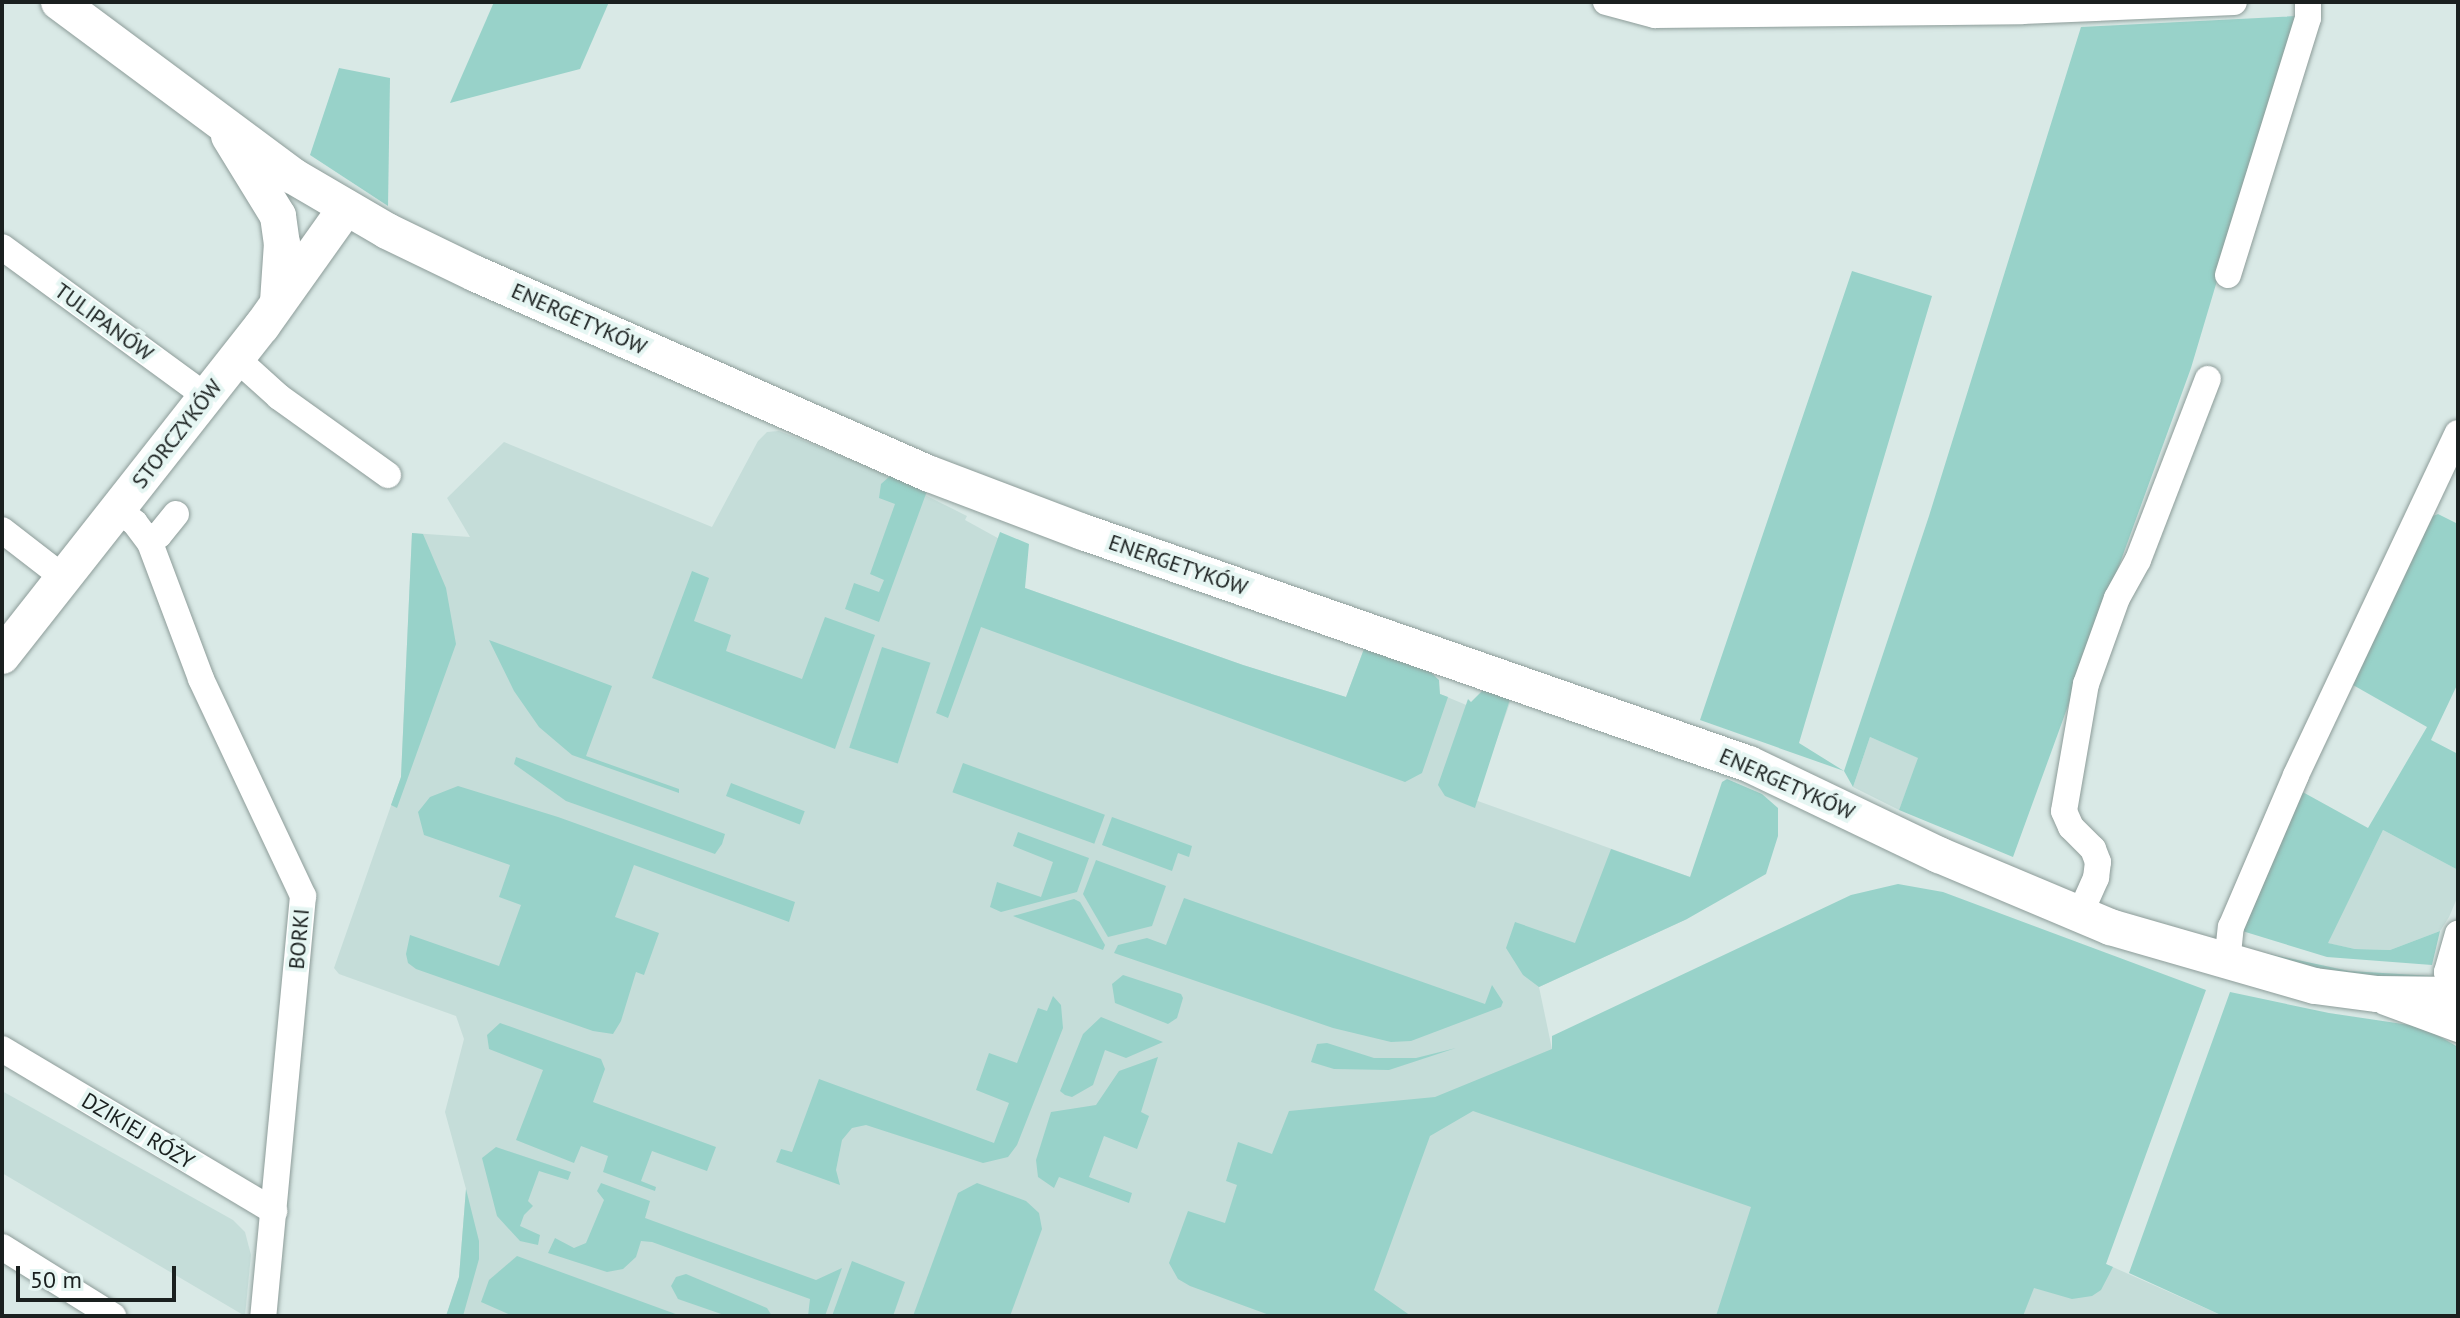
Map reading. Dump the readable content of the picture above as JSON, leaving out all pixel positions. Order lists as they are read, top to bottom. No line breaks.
{"streets":{"street":["ENERGETYKÓW","TULIPANÓW","STORCZYKÓW","BORKI","DZIKIEJ RÓŻY"]},"crossings":[["ENERGETYKÓW","STORCZYKÓW"],["TULIPANÓW","STORCZYKÓW"],["STORCZYKÓW","BORKI"],["BORKI","DZIKIEJ RÓŻY"]],"scale_bar":"50 m"}
